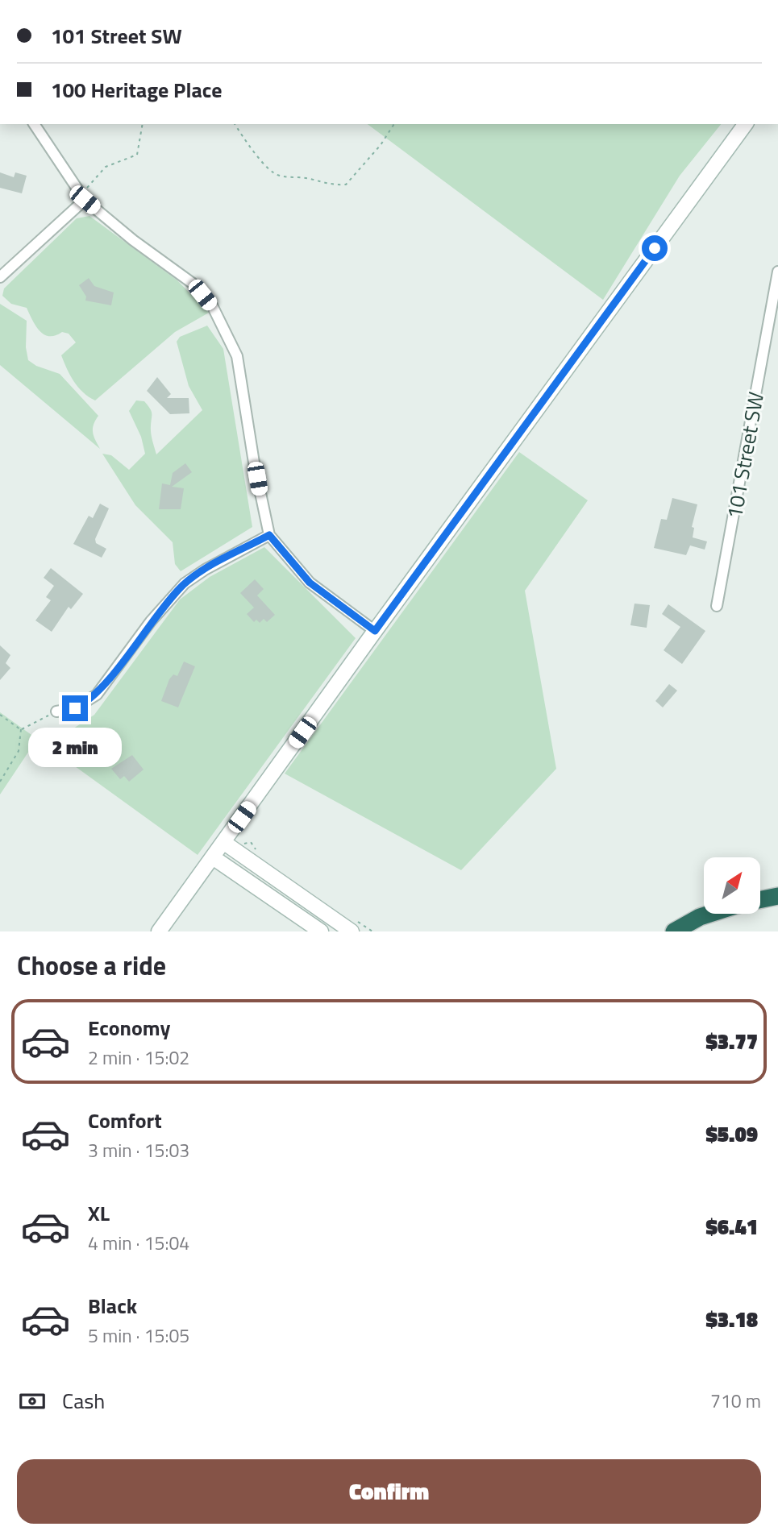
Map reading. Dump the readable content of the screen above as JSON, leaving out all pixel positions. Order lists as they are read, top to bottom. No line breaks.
{"streets":{"street":["101 Street SW"]},"north":"top right","page":{"banner":["101 Street SW","100 Heritage Place"],"bubble":"2 min","heading":"Choose a ride","list":[{"name":"Economy","note":"2 min · 15:02","value":"$3.77"},{"name":"Comfort","note":"3 min · 15:03","value":"$5.09"},{"name":"XL","note":"4 min · 15:04","value":"$6.41"},{"name":"Black","note":"5 min · 15:05","value":"$3.18"}],"pay":["Cash","710 m"],"buttons":"Confirm"}}
